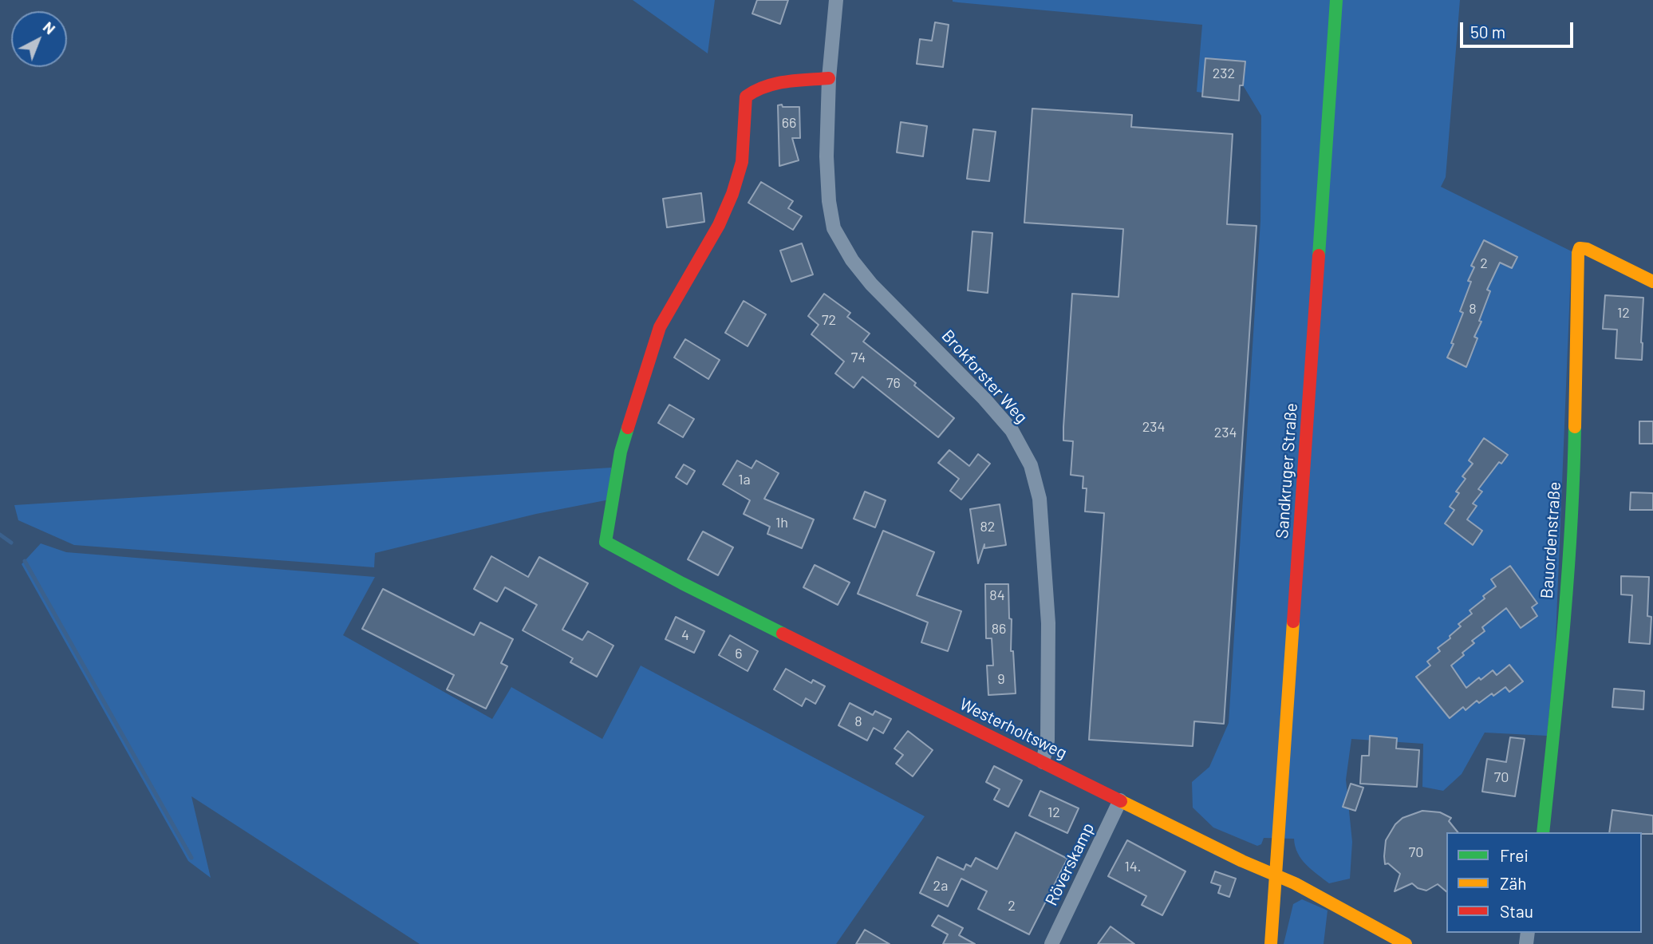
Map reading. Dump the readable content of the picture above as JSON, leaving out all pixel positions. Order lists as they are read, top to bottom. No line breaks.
{"streets":{"street":["Brokforster Weg","Sandkruger Straße","Bauordenstraße","Westerholtsweg","Röverskamp"]},"crossings":[["Brokforster Weg","Westerholtsweg"],["Sandkruger Straße","Westerholtsweg"],["Westerholtsweg","Röverskamp"]],"house_numbers":["232","66","2","8","12","72","74","76","234","234","1a","1h","82","84","86","4","6","9","8","70","12","70","14.","2a","2"],"legend":["Frei","Zäh","Stau"],"scale_bar":"50 m","north":"top right"}
